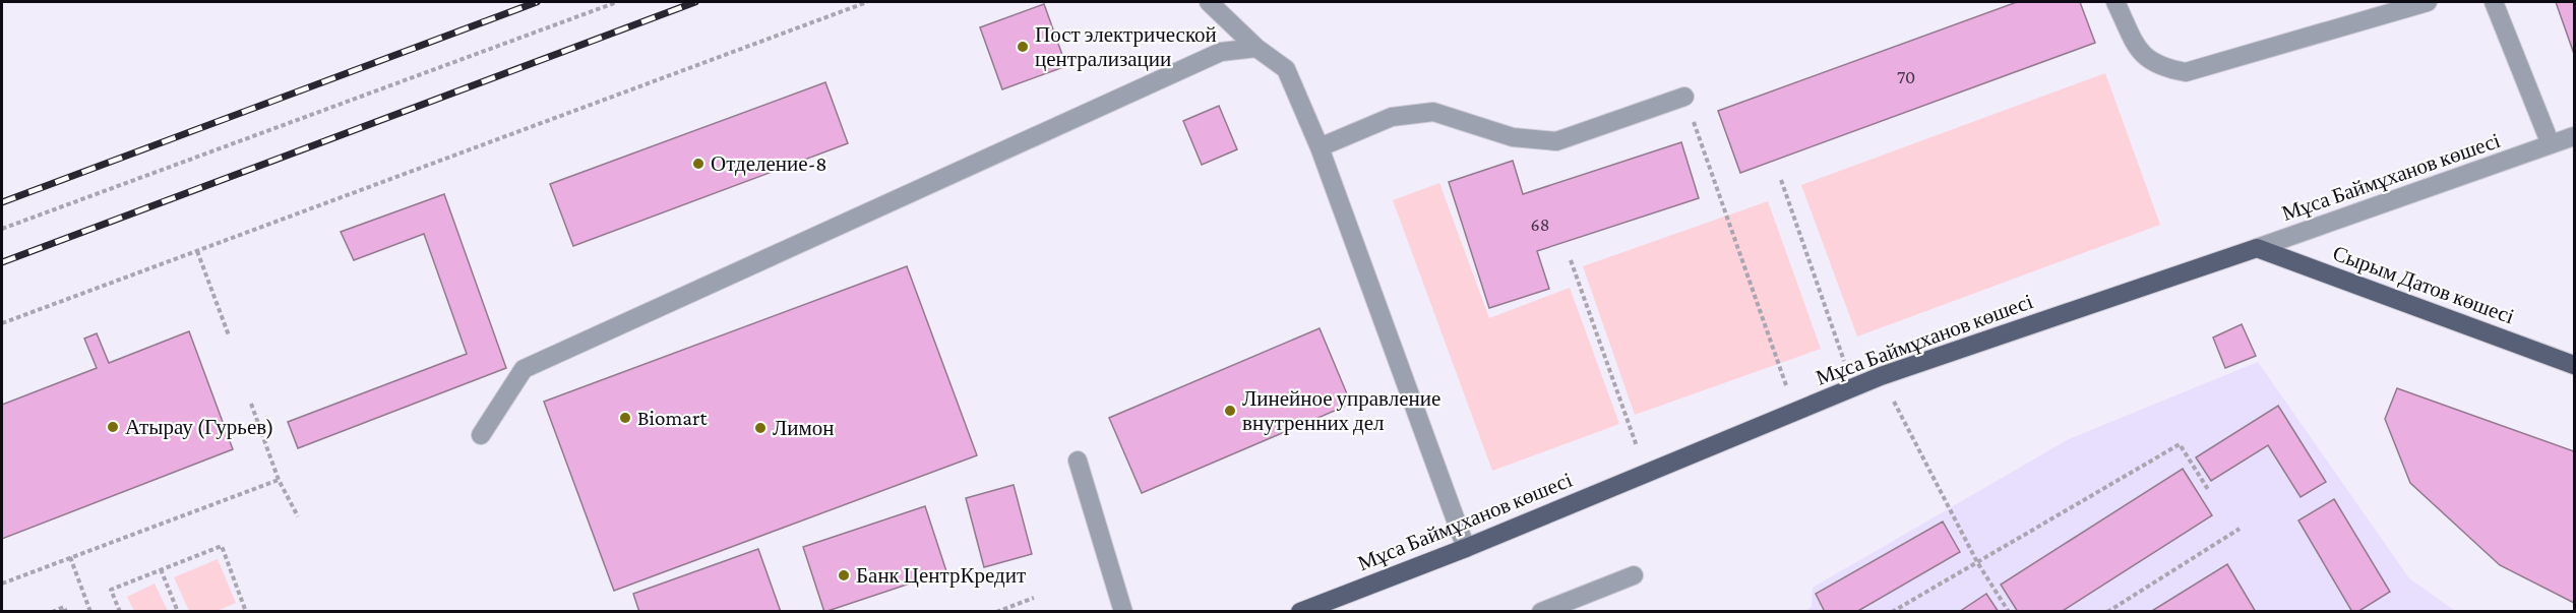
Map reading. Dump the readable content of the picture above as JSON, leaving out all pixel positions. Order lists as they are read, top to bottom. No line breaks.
{"streets":{"main road":["Мұса Баймұханов көшесі","Сырым Датов көшесі"]},"crossings":[["Мұса Баймұханов көшесі","Сырым Датов көшесі"]],"places":["Пост электрической централизации","Отделение-8","Линейное управление внутренних дел","Biomart","Атырау (Гурьев)","Лимон","Банк ЦентрКредит"],"house_numbers":["70","68"]}
